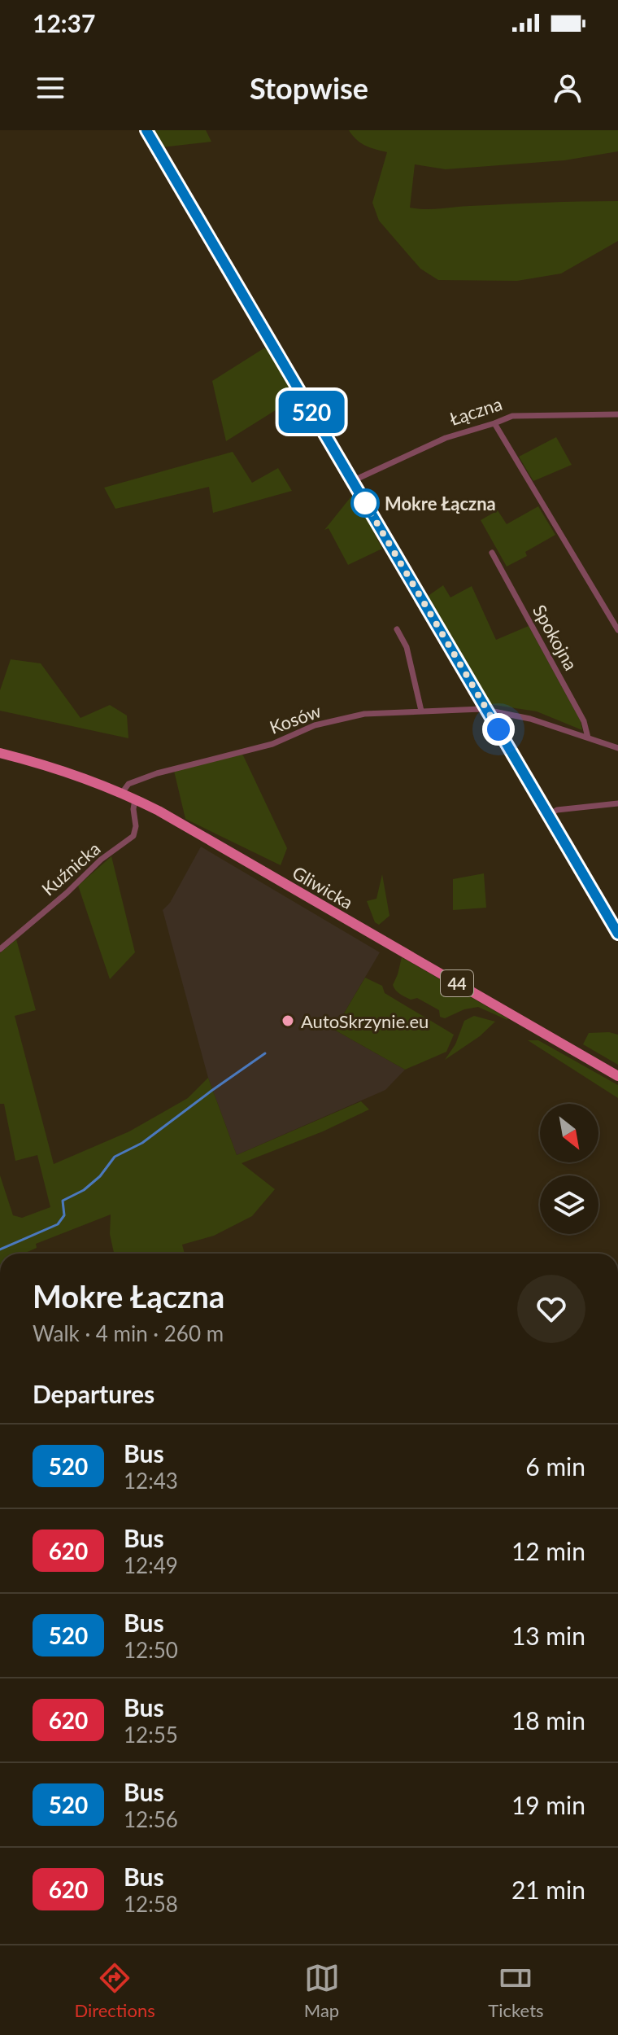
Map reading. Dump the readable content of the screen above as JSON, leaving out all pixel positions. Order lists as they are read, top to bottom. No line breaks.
{"streets":{"main road":["Gliwicka","44"],"street":["Łączna","Spokojna","Kosów","Kuźnicka"]},"crossings":[["Spokojna","Kosów"],["Kosów","Gliwicka"],["Kuźnicka","Gliwicka"]],"places":["Mokre Łączna","AutoSkrzynie.eu"],"lines":["bus line 520"],"north":"bottom right","page":{"status":"12:37","header":"Stopwise","on_map":"520","heading":[["Mokre Łączna","Walk · 4 min · 260 m"],"Departures"],"list":[{"mark":"520","name":"Bus","note":"12:43","value":"6 min"},{"mark":"620","name":"Bus","note":"12:49","value":"12 min"},{"mark":"520","name":"Bus","note":"12:50","value":"13 min"},{"mark":"620","name":"Bus","note":"12:55","value":"18 min"},{"mark":"520","name":"Bus","note":"12:56","value":"19 min"},{"mark":"620","name":"Bus","note":"12:58","value":"21 min"}],"tabs":["Directions","Map","Tickets"]}}
